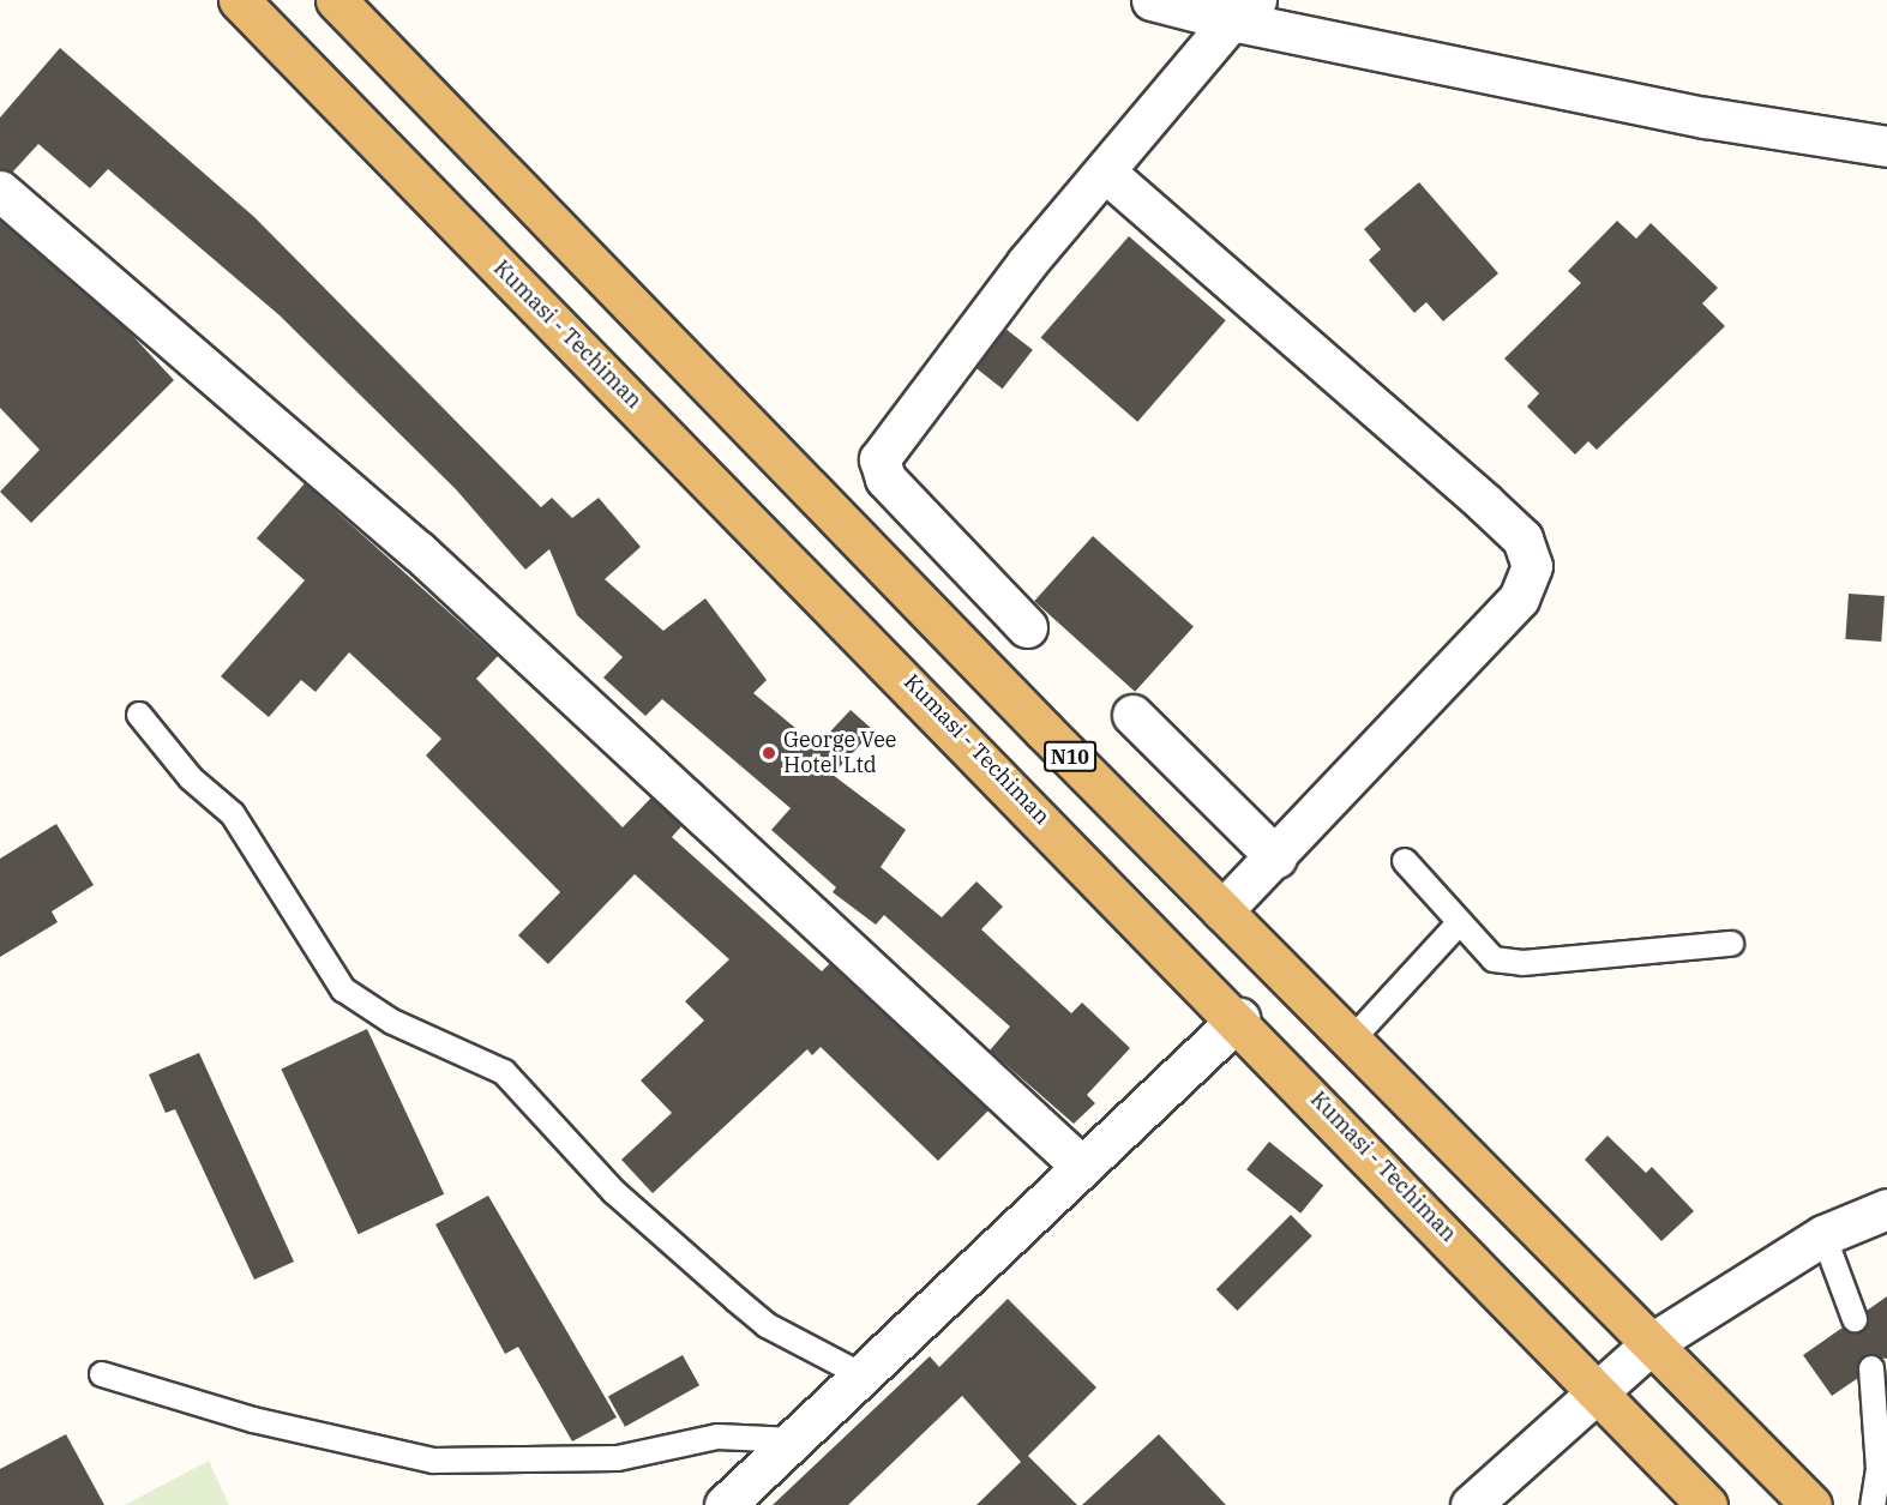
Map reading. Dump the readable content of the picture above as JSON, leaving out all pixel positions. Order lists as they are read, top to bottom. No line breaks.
{"streets":{"highway":["Kumasi - Techiman","N10"]},"places":["George Vee Hotel Ltd"]}
